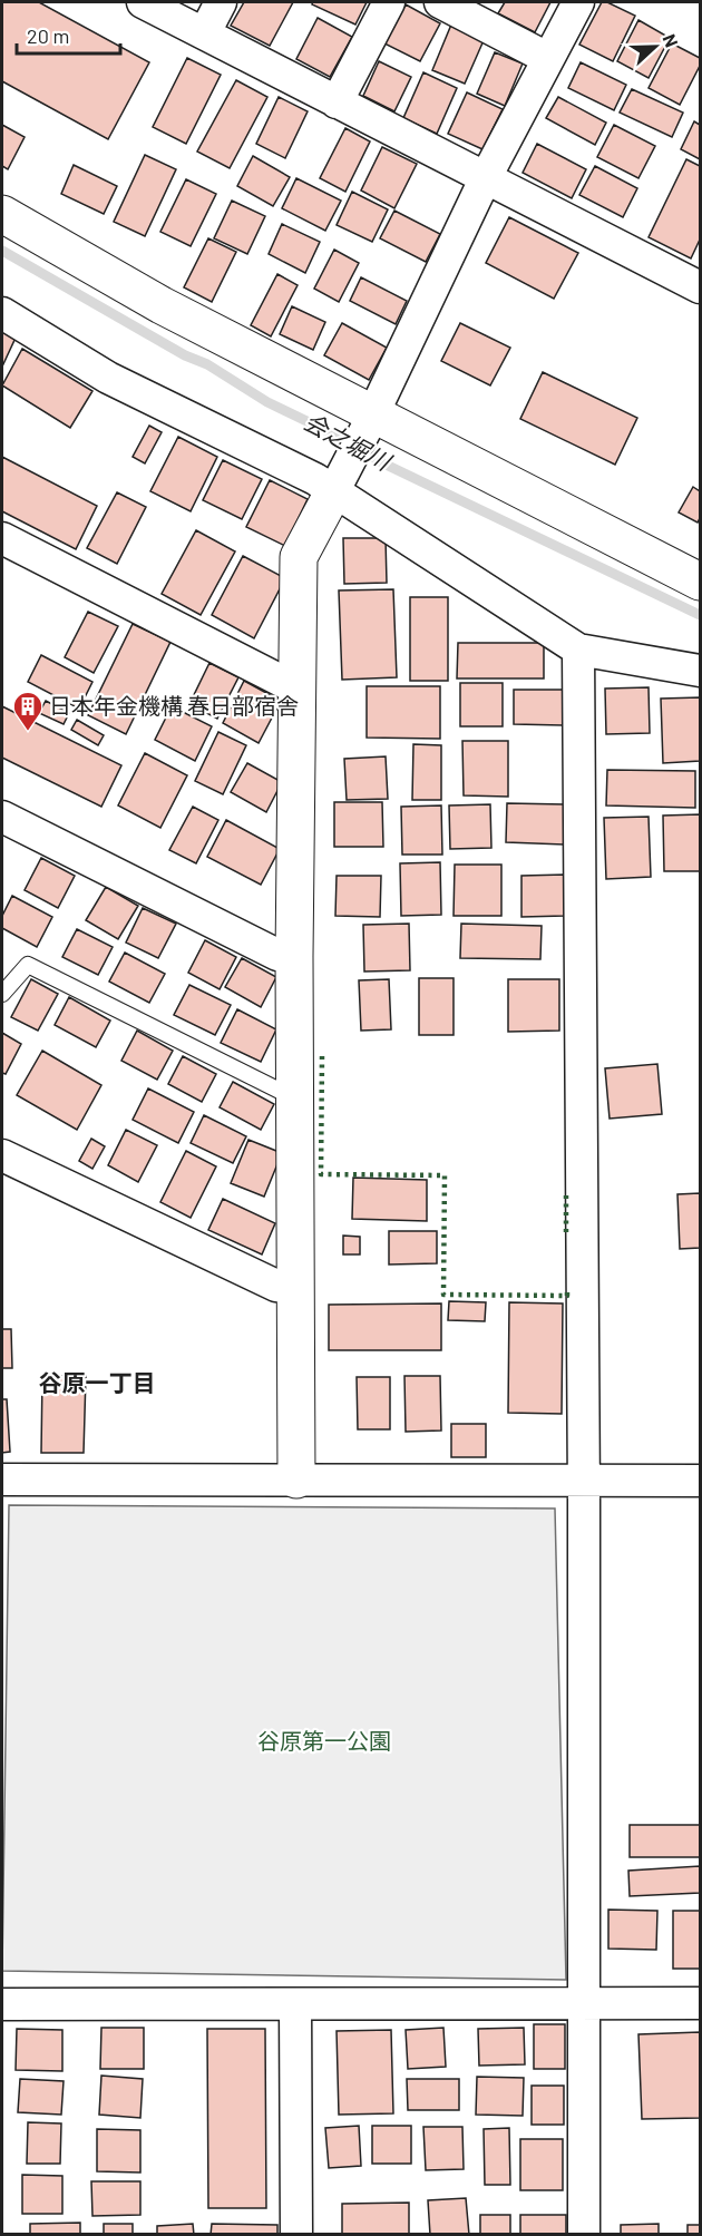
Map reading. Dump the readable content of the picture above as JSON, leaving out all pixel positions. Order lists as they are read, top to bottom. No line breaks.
{"districts":["谷原一丁目"],"water":["会之堀川"],"parks":["谷原第一公園"],"places":{"building":["日本年金機構 春日部宿舎"]},"scale_bar":"20 m","north":"right"}
